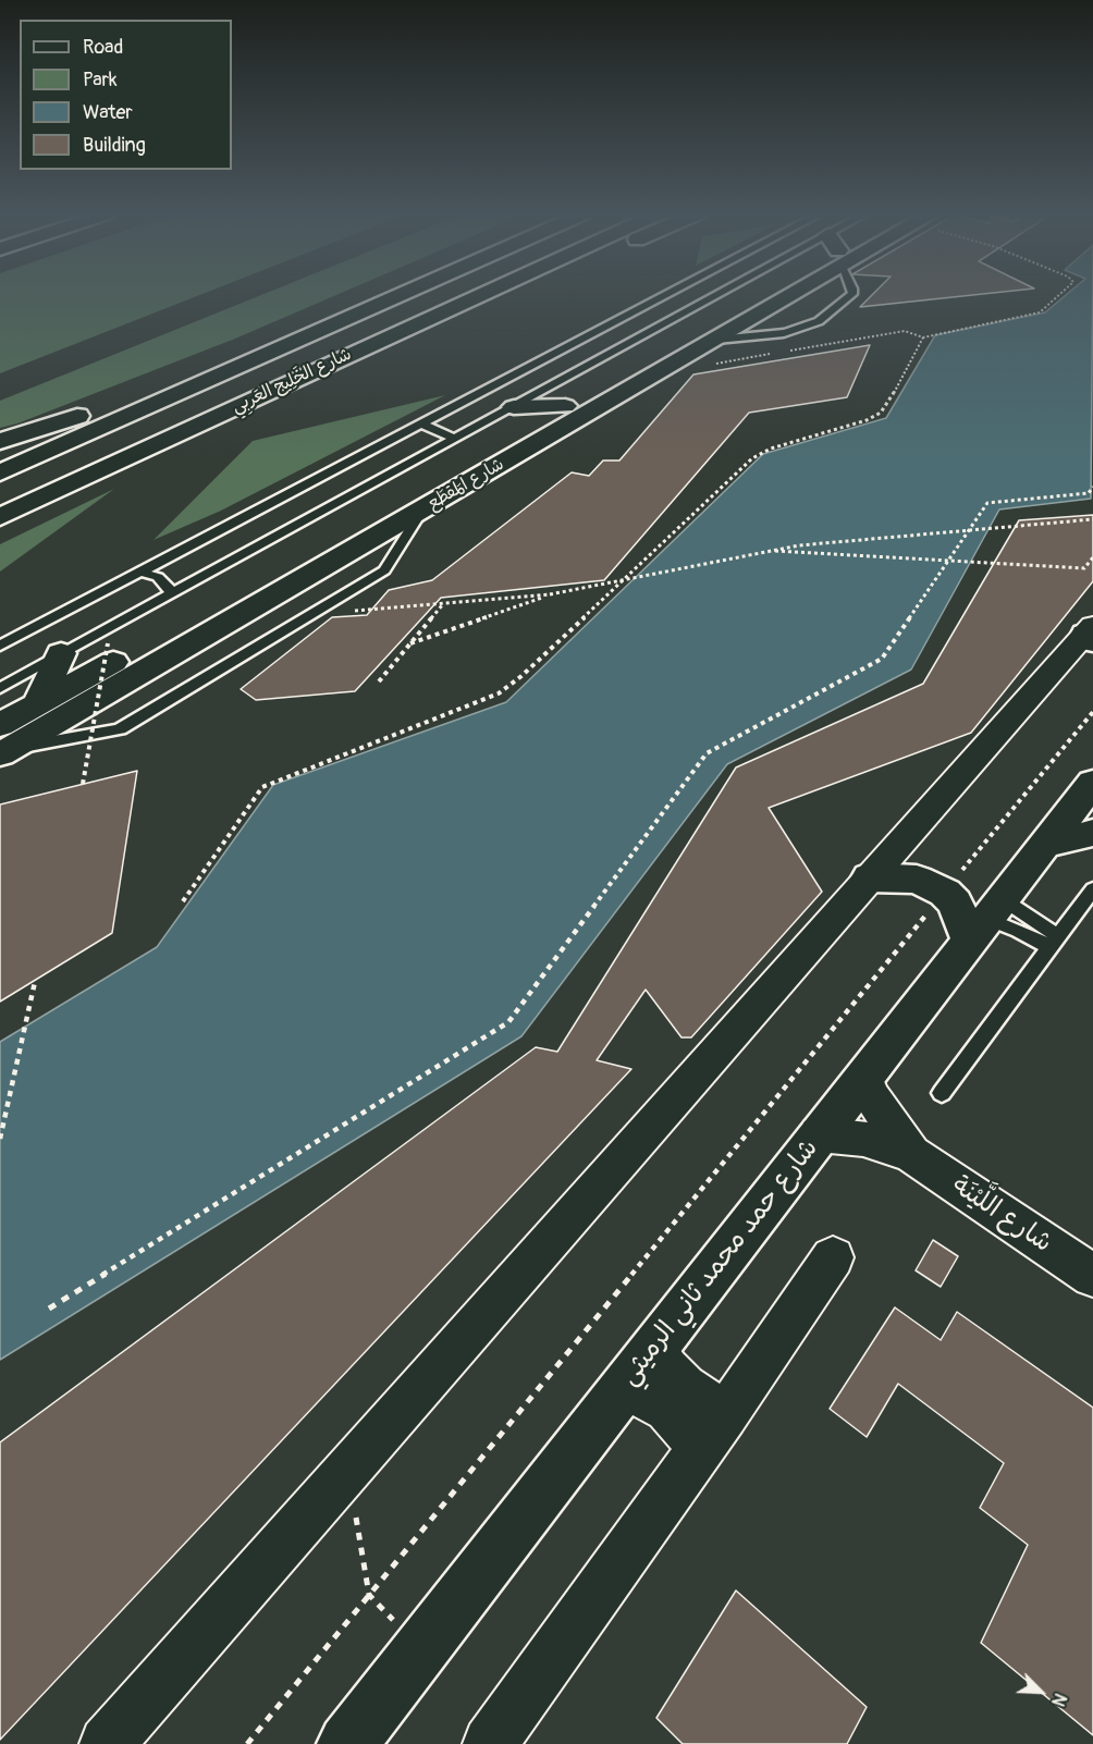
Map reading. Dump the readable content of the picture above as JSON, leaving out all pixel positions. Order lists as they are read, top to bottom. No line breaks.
{"streets":{"main road":["شارع الخَلِيج العَربِي","شارع المَقطَع","شارع حمد محمد ثاني الرميثي"],"street":["شارع اللَّيْنَة"]},"crossings":[["شارع اللَّيْنَة","شارع حمد محمد ثاني الرميثي"]],"legend":["Road","Park","Water","Building"],"north":"bottom right"}
